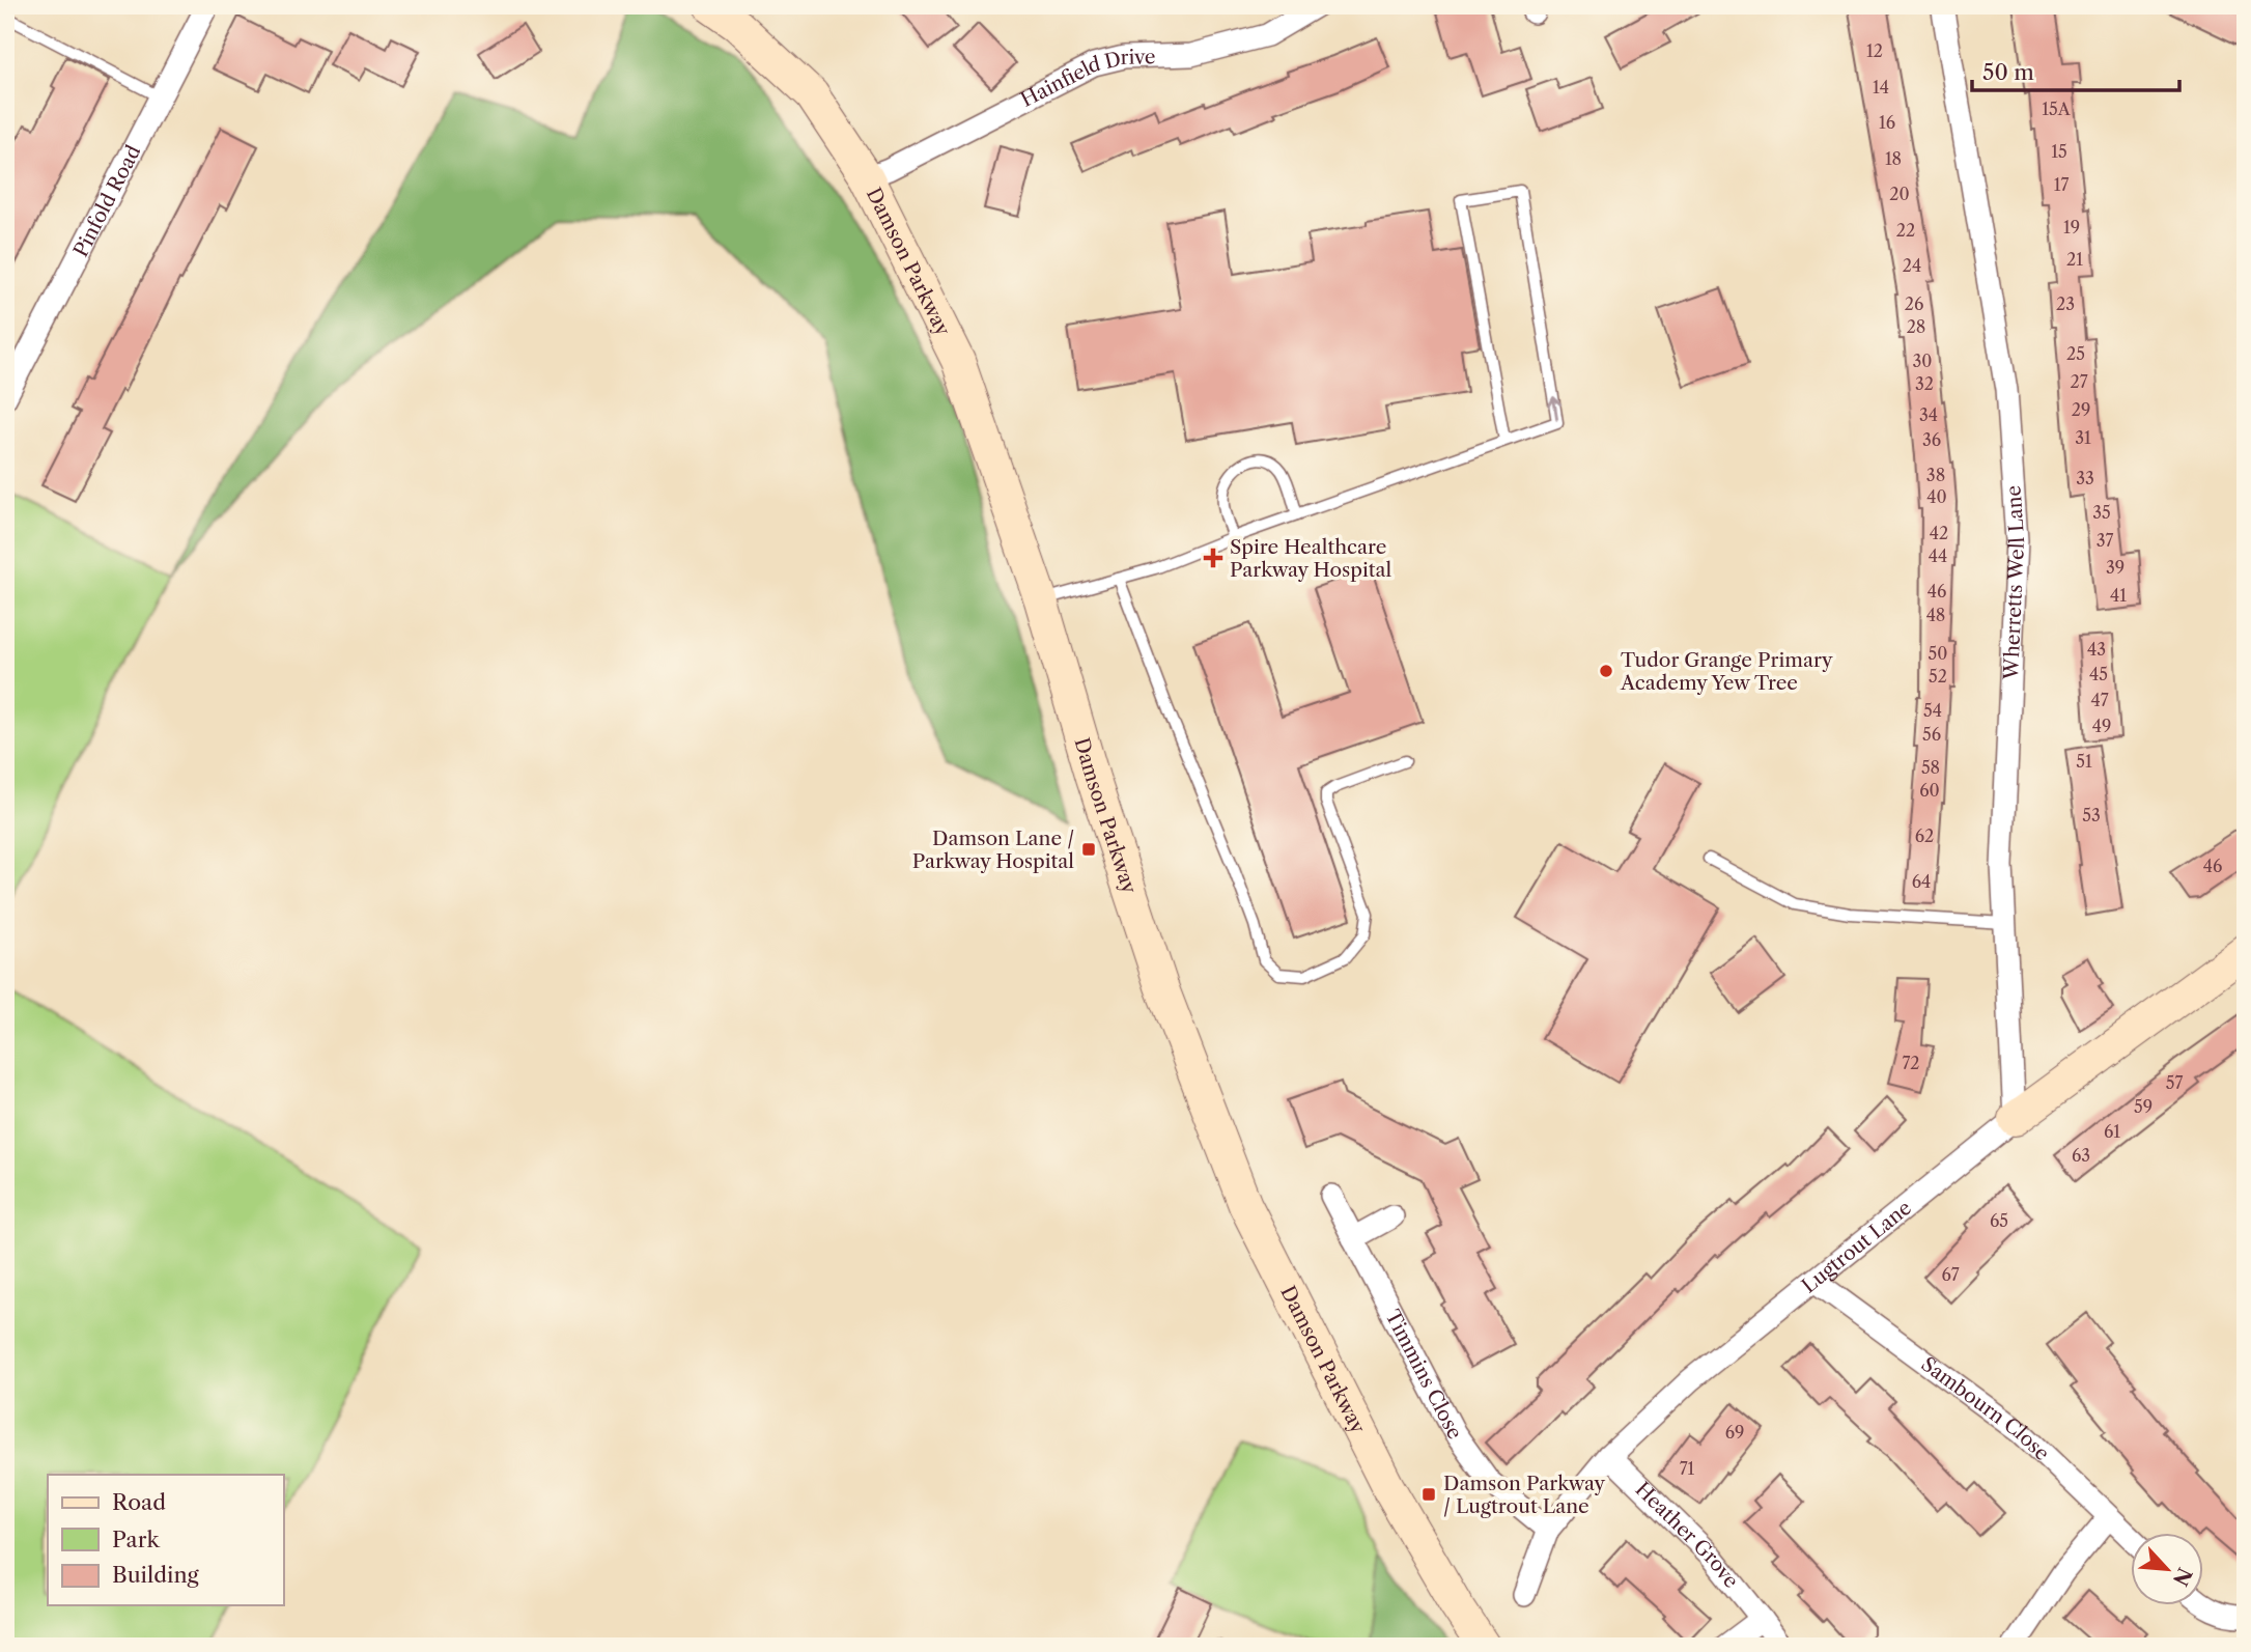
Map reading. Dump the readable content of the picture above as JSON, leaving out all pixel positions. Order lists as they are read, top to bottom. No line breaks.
{"streets":{"street":["Hainfield Drive","Pinfold Road","Damson Parkway","Wherretts Well Lane","Lugtrout Lane","Timmins Close","Sambourn Close","Heather Grove"]},"crossings":[["Hainfield Drive","Damson Parkway"],["Wherretts Well Lane","Lugtrout Lane"],["Lugtrout Lane","Timmins Close"],["Lugtrout Lane","Sambourn Close"],["Lugtrout Lane","Heather Grove"]],"places":{"health":["Spire Healthcare Parkway Hospital"],"other":["Tudor Grange Primary Academy Yew Tree"],"transit":["Damson Lane / Parkway Hospital","Damson Parkway / Lugtrout Lane"]},"house_numbers":["12","14","15A","16","15","18","17","20","19","22","21","24","26","23","28","25","30","27","32","29","34","31","36","38","33","40","35","42","37","44","39","46","41","48","43","50","45","52","47","54","49","56","51","58","60","53","62","46","64","72","57","59","61","63","65","67","69","71"],"legend":["Road","Park","Building"],"scale_bar":"50 m","north":"bottom right"}
